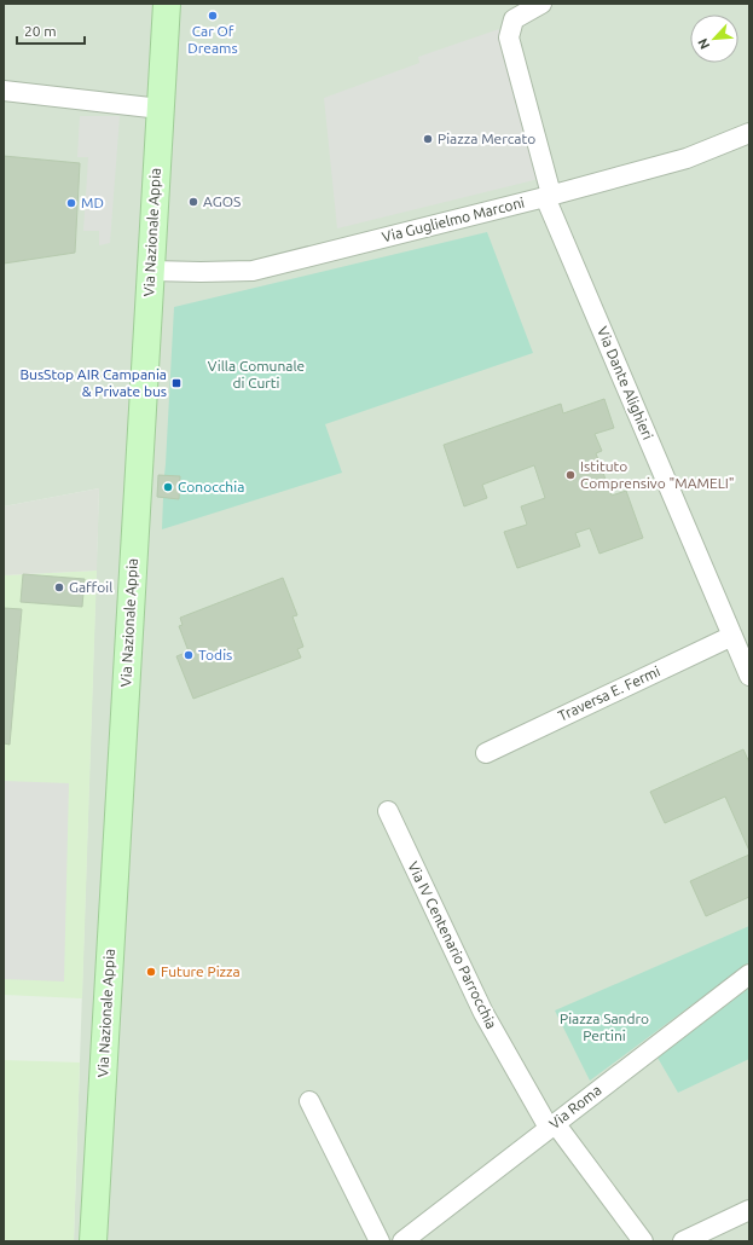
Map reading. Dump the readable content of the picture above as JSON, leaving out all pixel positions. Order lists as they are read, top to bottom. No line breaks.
{"streets":{"main road":["Via Nazionale Appia"],"street":["Via Guglielmo Marconi","Via Dante Alighieri","Traversa E. Fermi","Via IV Centenario Parrocchia","Via Roma"]},"crossings":[["Via Guglielmo Marconi","Via Nazionale Appia"],["Via Guglielmo Marconi","Via Dante Alighieri"],["Via Dante Alighieri","Traversa E. Fermi"],["Via IV Centenario Parrocchia","Via Roma"]],"parks":["Villa Comunale di Curti","Piazza Sandro Pertini"],"places":{"other":["Car Of Dreams","Piazza Mercato","AGOS","MD","Istituto Comprensivo \"MAMELI\"","Conocchia","Gaffoil","Todis","Future Pizza"],"transit":["BusStop AIR Campania & Private bus"]},"scale_bar":"20 m","north":"bottom left"}
